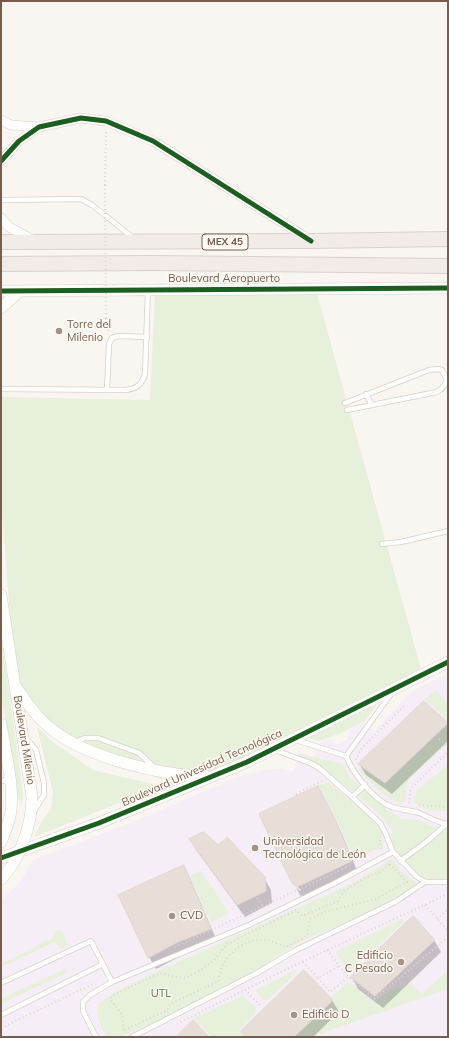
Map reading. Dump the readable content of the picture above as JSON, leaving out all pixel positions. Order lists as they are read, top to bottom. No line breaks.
{"streets":{"highway":["MEX 45","Boulevard Aeropuerto"],"street":["Boulevard Milenio","Boulevard Univesidad Tecnológica"]},"crossings":[["Boulevard Milenio","Boulevard Univesidad Tecnológica"]],"parks":["UTL"],"places":["Torre del Milenio","Universidad Tecnológica de León","CVD","Edificio C Pesado","Edificio D"]}
